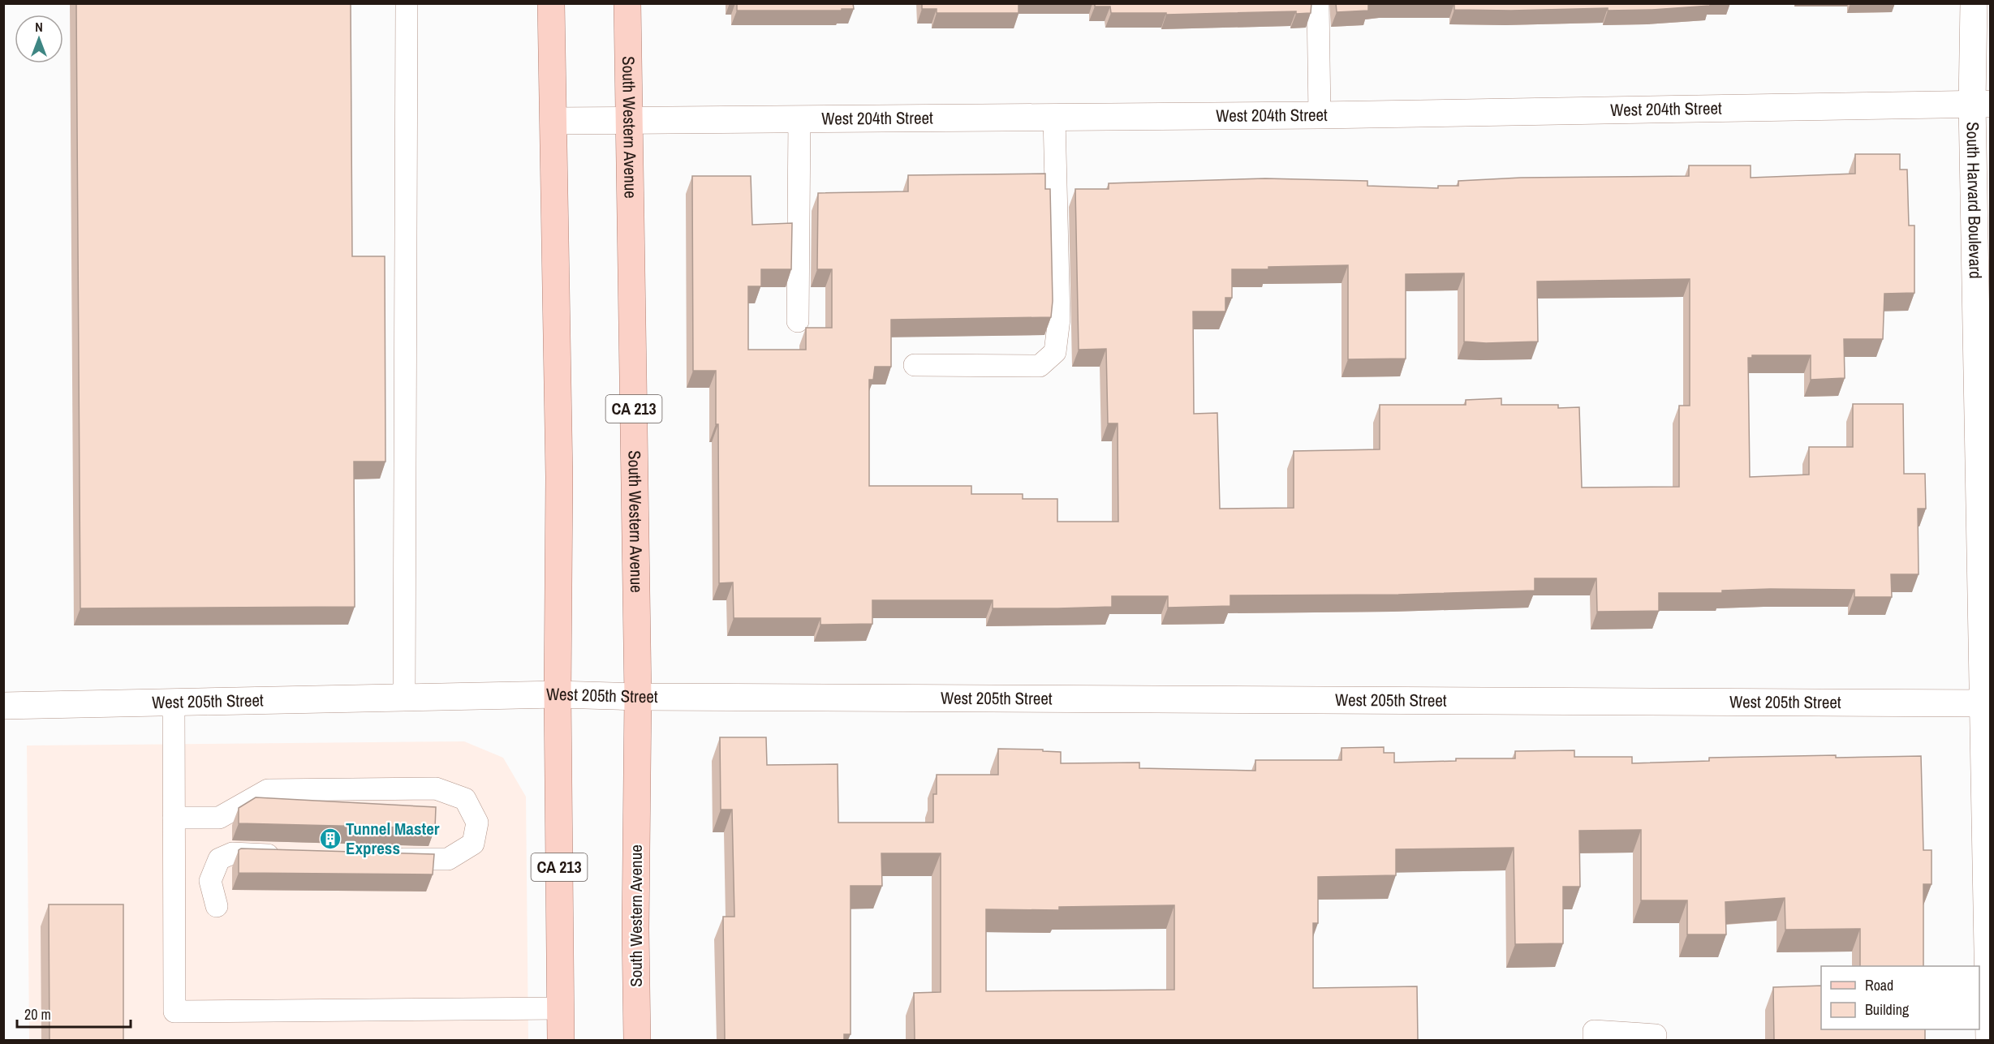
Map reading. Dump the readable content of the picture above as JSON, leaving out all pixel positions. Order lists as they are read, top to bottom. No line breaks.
{"streets":{"main road":["South Western Avenue","CA 213"],"street":["West 204th Street","South Harvard Boulevard","West 205th Street"]},"crossings":[["West 204th Street","South Western Avenue"],["West 204th Street","South Harvard Boulevard"],["West 204th Street","CA 213"],["South Western Avenue","West 205th Street"],["South Harvard Boulevard","West 205th Street"],["CA 213","West 205th Street"]],"places":{"building":["Tunnel Master Express"]},"legend":["Road","Building"],"scale_bar":"20 m","north":"top"}
